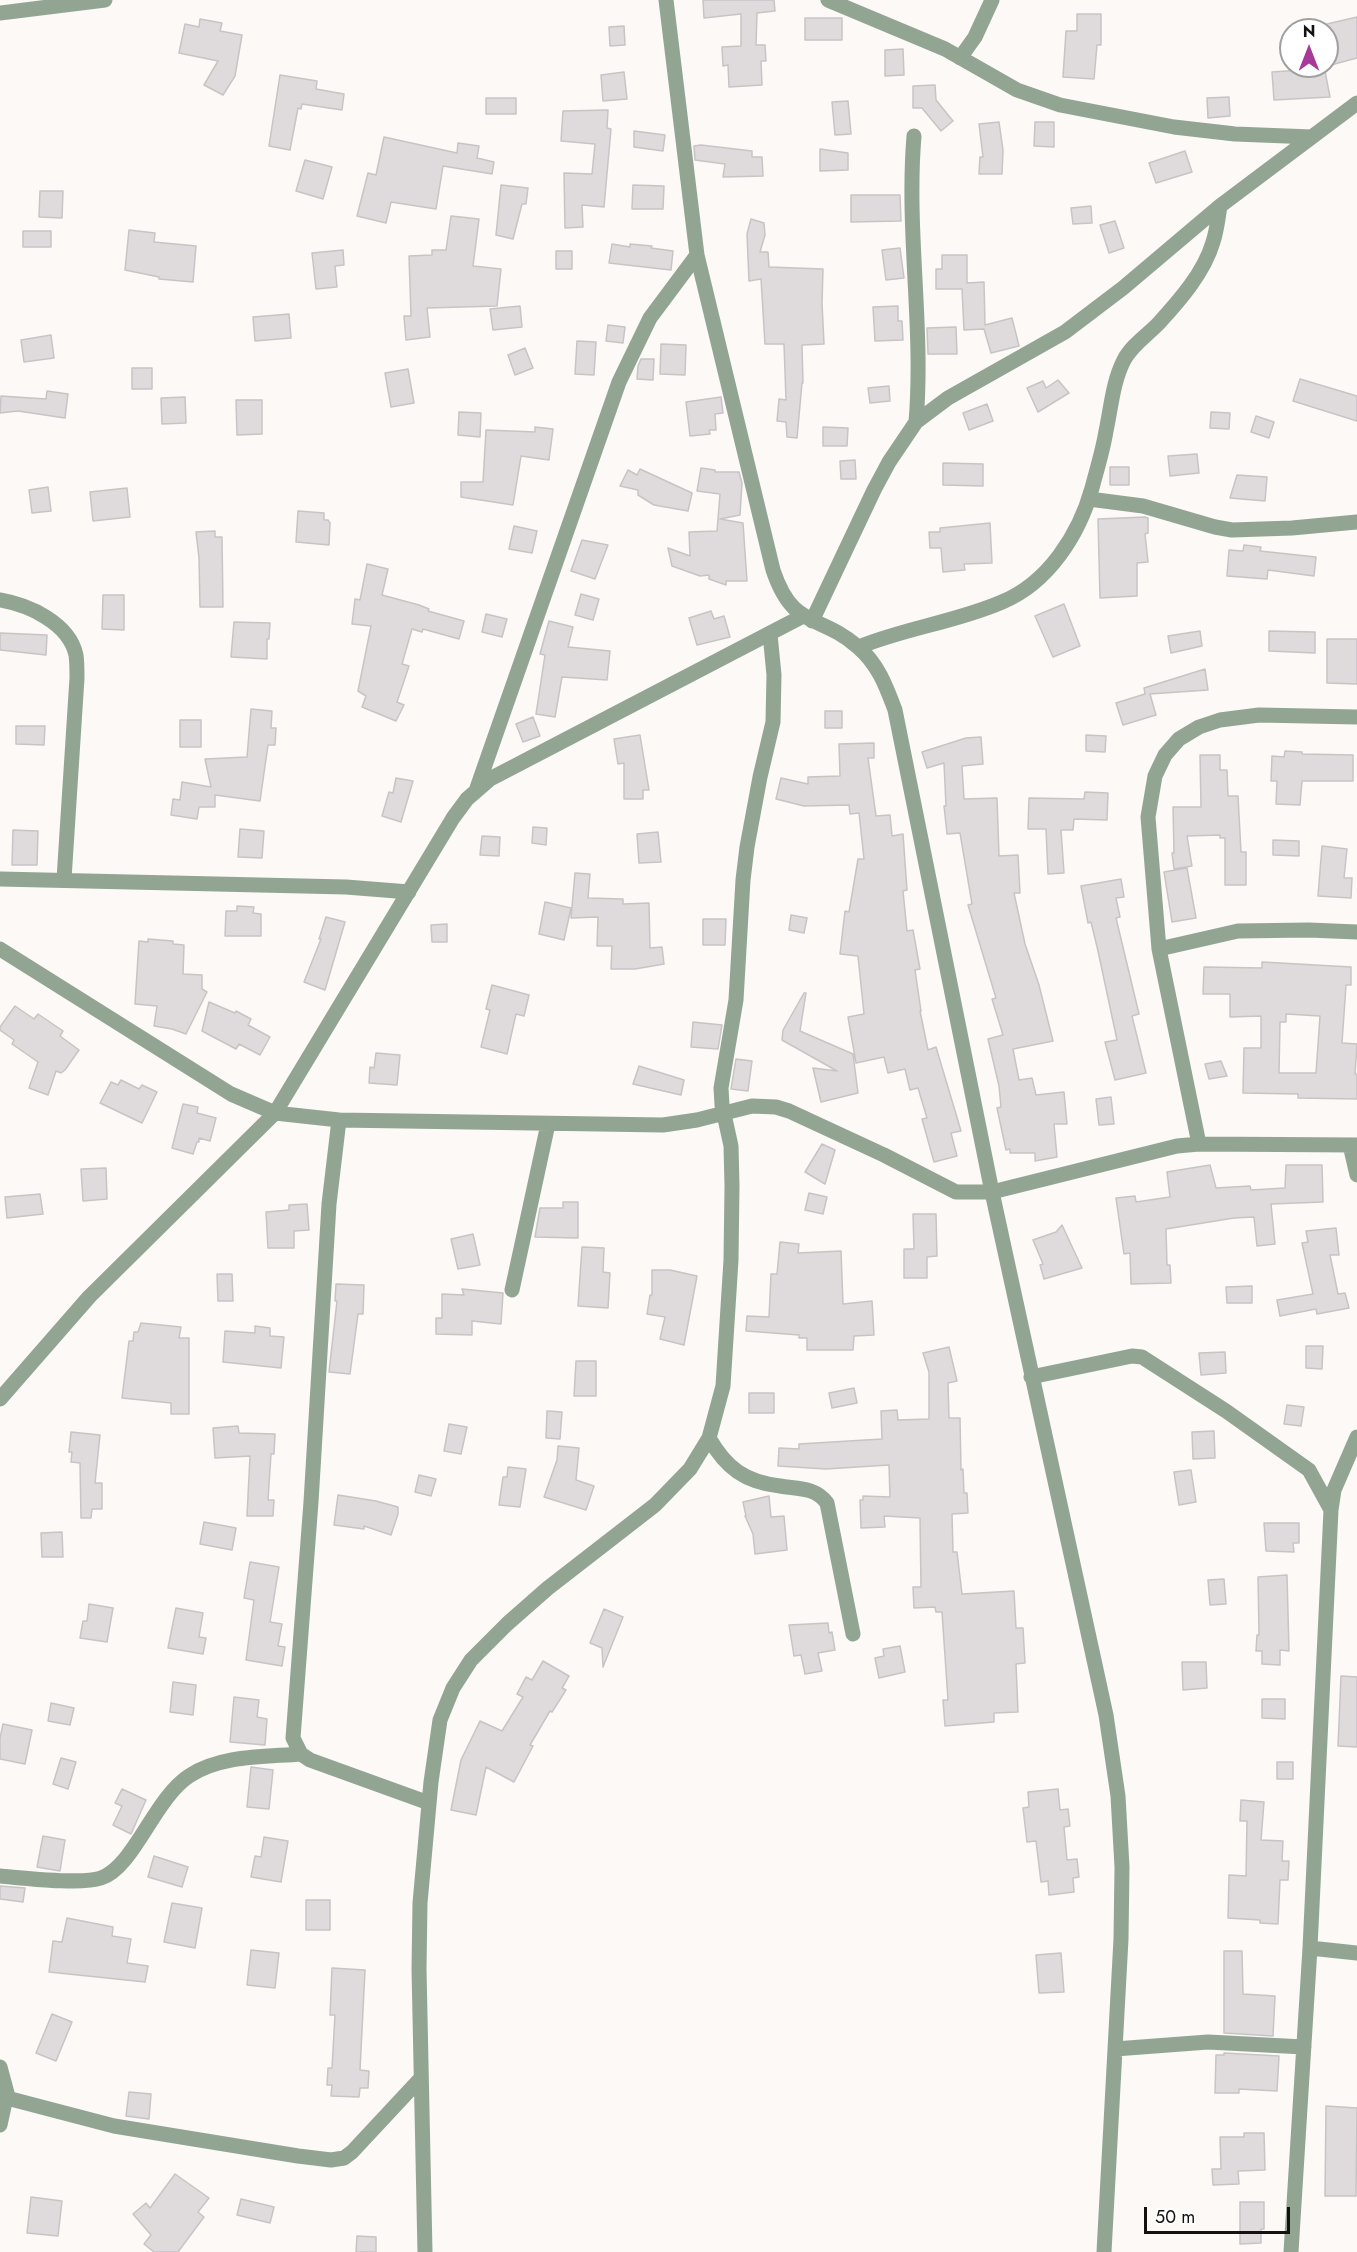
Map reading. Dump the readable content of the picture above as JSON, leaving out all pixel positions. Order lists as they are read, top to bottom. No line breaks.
{"scale_bar":"50 m","north":"top"}
